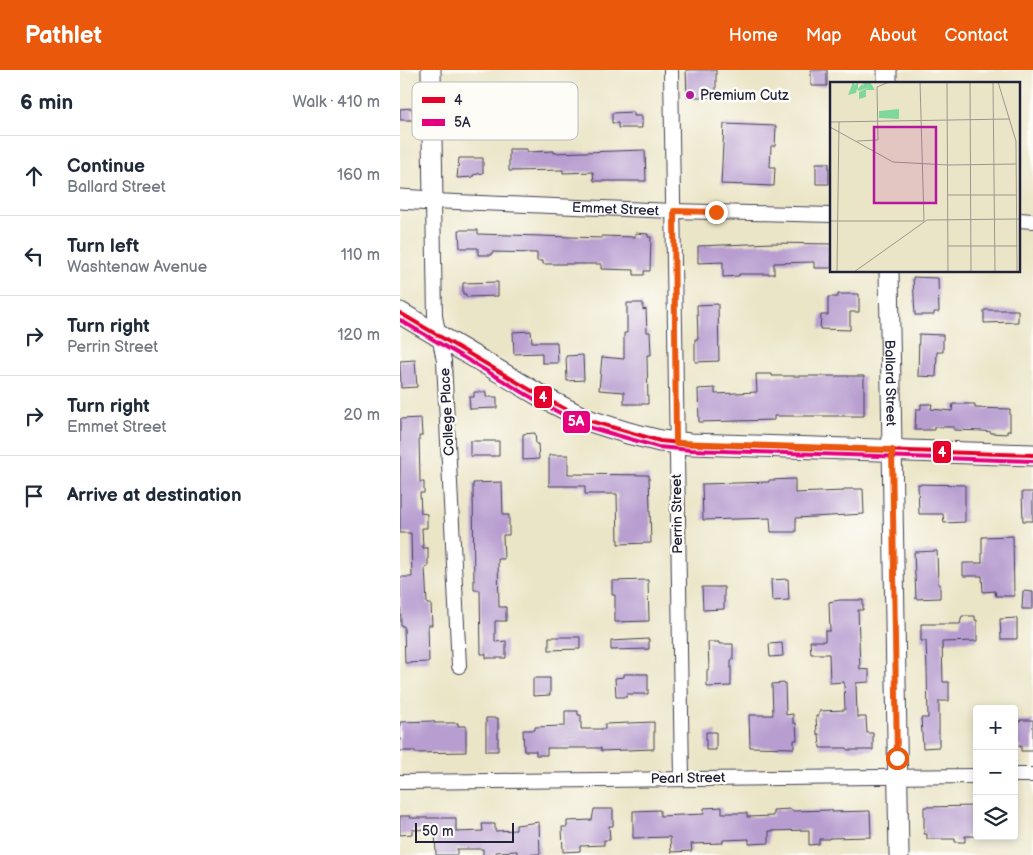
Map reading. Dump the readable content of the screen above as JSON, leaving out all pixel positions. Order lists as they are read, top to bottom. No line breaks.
{"streets":{"street":["Emmet Street","Ballard Street","College Place","Perrin Street","Pearl Street"]},"crossings":[["Emmet Street","College Place"],["Emmet Street","Perrin Street"],["Ballard Street","Pearl Street"],["Perrin Street","Pearl Street"]],"places":["Premium Cutz"],"lines":["transit line 4","transit line 5A"],"legend":["4","5A"],"scale_bar":"50 m","page":{"header":"Pathlet","nav":["Home","Map","About","Contact"],"heading":["6 min","Walk · 410 m"],"list":[["Continue","Ballard Street","160 m"],["Turn left","Washtenaw Avenue","110 m"],["Turn right","Perrin Street","120 m"],["Turn right","Emmet Street","20 m"],"Arrive at destination"],"map_buttons":["+","−"],"scale":"50 m"}}
